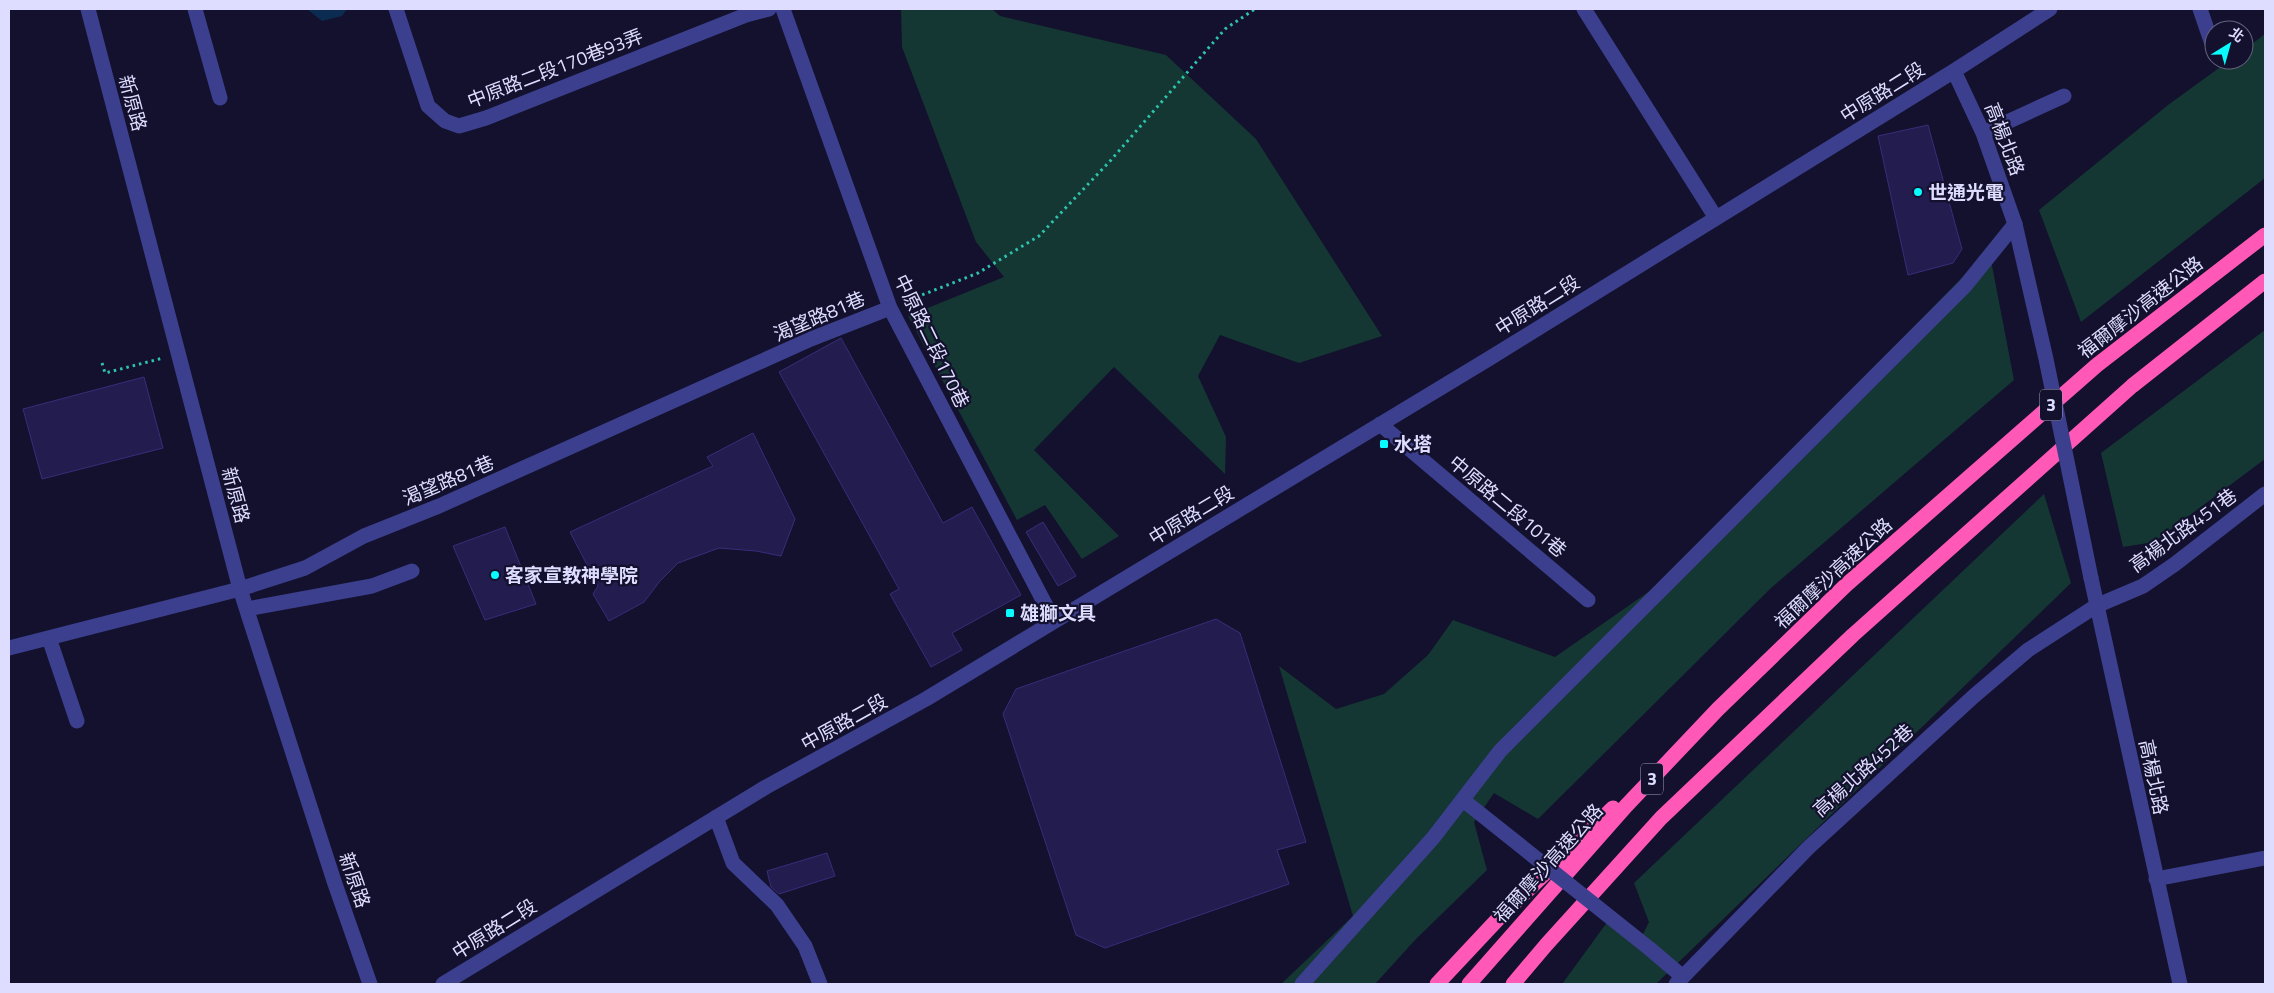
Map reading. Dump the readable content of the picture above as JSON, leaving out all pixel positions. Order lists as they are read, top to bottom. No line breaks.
{"streets":{"highway":["福爾摩沙高速公路","3"],"street":["中原路二段170巷93弄","中原路二段","新原路","高楊北路","渴望路81巷","中原路二段170巷","中原路二段101巷","高楊北路451巷","高楊北路452巷"]},"crossings":[["中原路二段","高楊北路"],["中原路二段","中原路二段170巷"],["中原路二段","中原路二段101巷"],["新原路","渴望路81巷"],["高楊北路","高楊北路451巷"],["高楊北路","高楊北路452巷"],["渴望路81巷","中原路二段170巷"],["高楊北路451巷","高楊北路452巷"]],"places":{"other":["世通光電","客家宣教神學院"],"transit":["水塔","雄獅文具"]},"north":"top right"}
